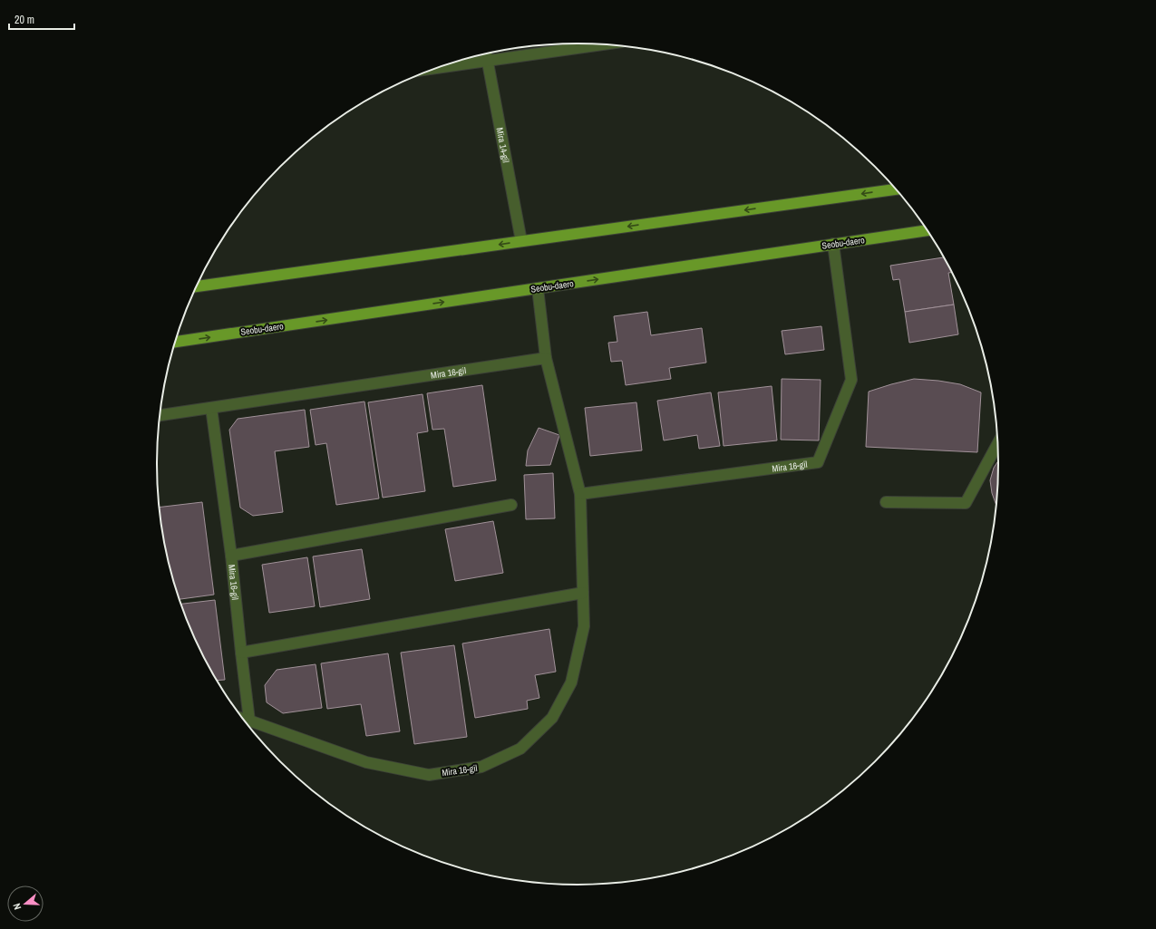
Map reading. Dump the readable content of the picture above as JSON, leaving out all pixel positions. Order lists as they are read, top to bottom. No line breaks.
{"streets":{"main road":["Seobu-daero"],"street":["Mira 14-gil","Mira 16-gil"]},"crossings":[["Seobu-daero","Mira 16-gil"]],"scale_bar":"20 m","north":"left"}
